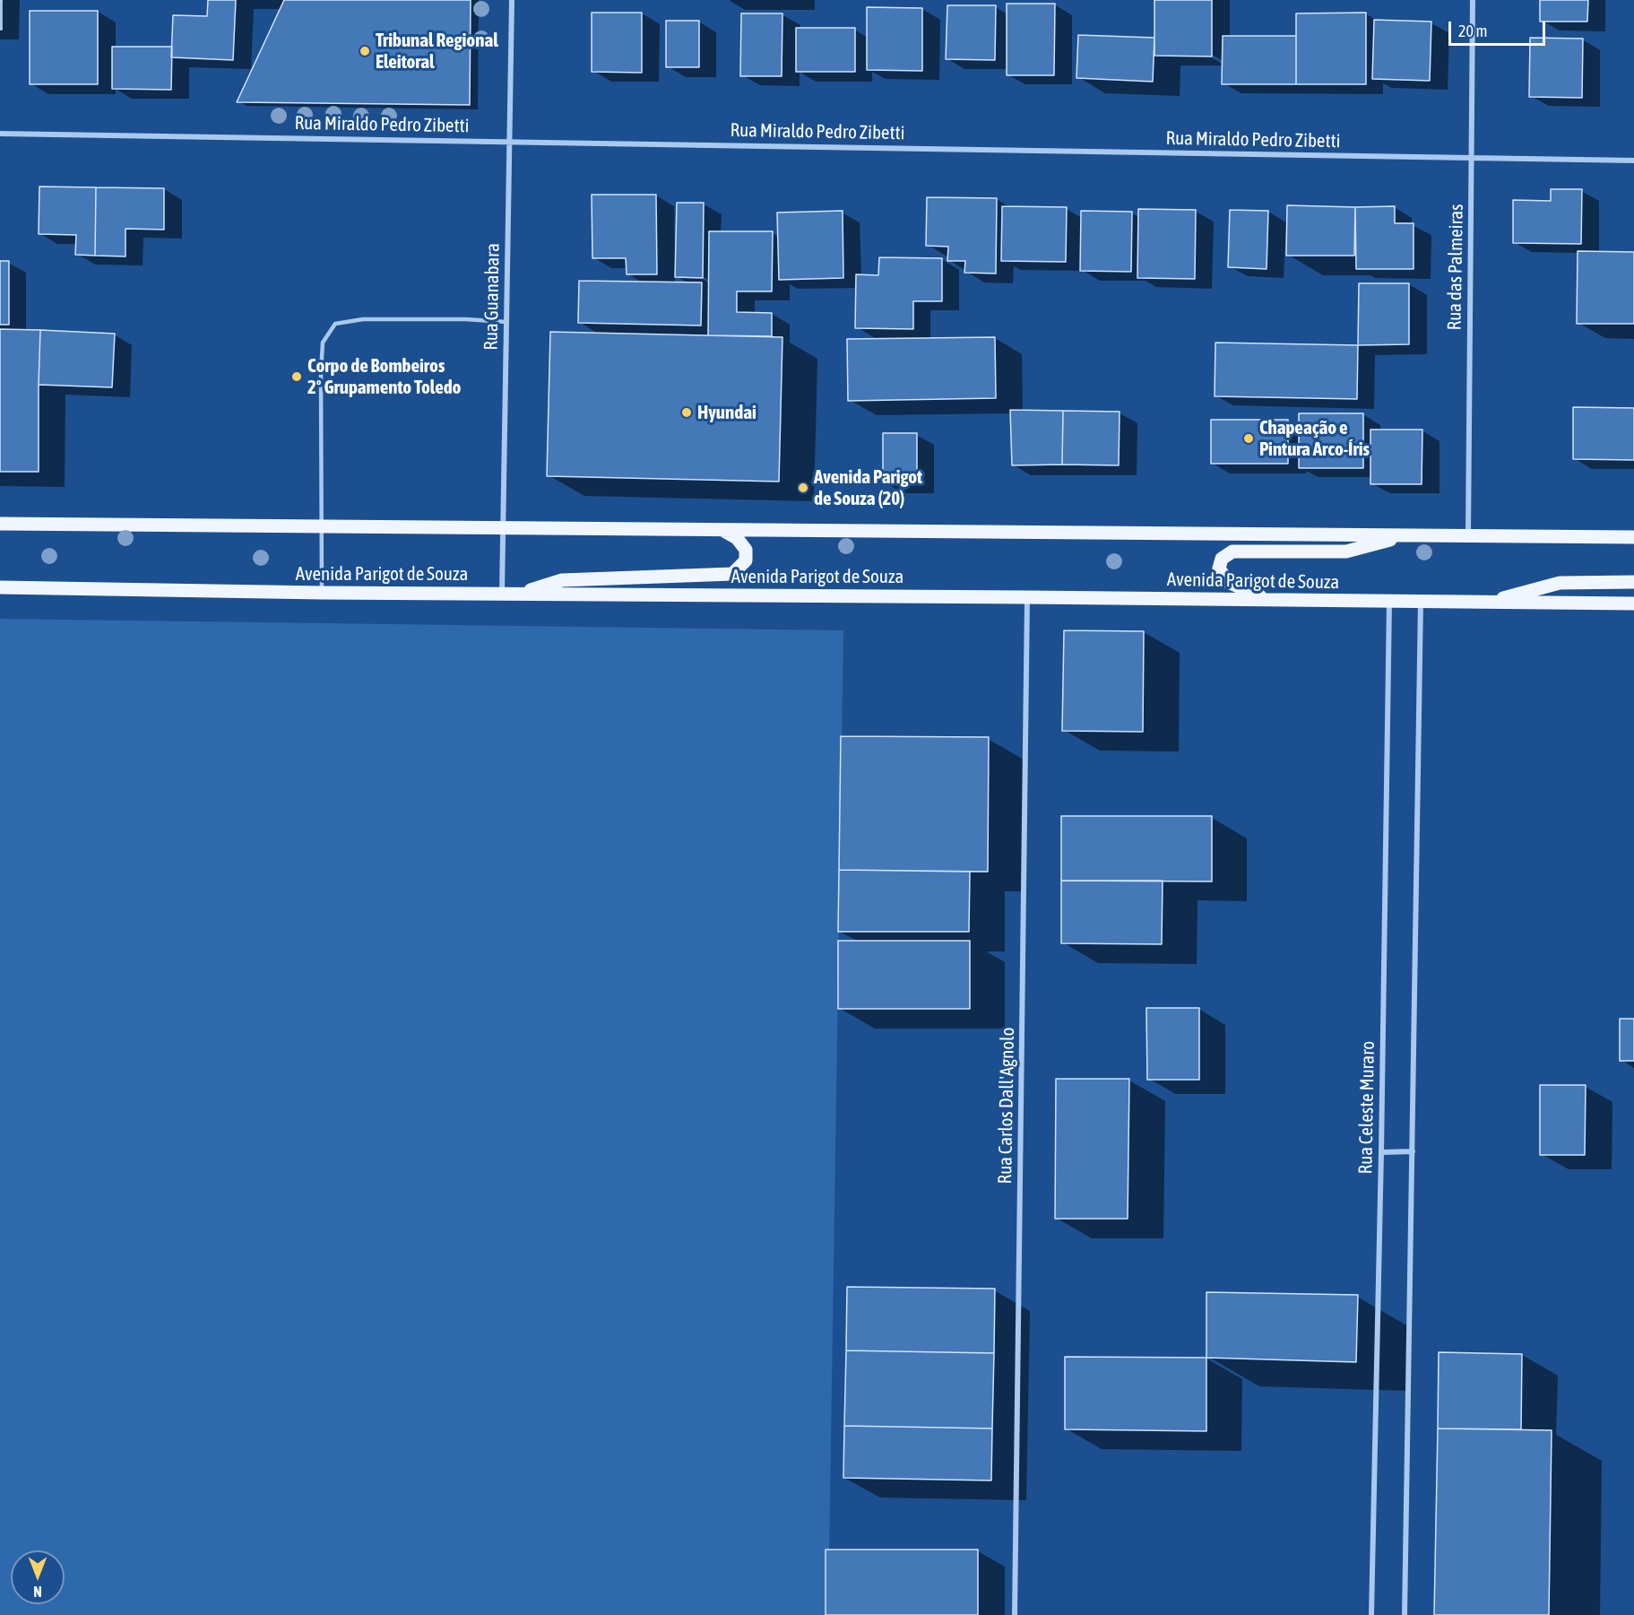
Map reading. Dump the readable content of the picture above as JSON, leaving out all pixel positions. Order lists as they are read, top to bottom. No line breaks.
{"streets":{"main road":["Avenida Parigot de Souza"],"street":["Rua Miraldo Pedro Zibetti","Rua das Palmeiras","Rua Guanabara","Rua Carlos Dall'Agnolo","Rua Celeste Muraro"]},"crossings":[["Rua Miraldo Pedro Zibetti","Rua das Palmeiras"],["Rua Miraldo Pedro Zibetti","Rua Guanabara"],["Rua Guanabara","Avenida Parigot de Souza"],["Avenida Parigot de Souza","Rua Carlos Dall'Agnolo"],["Avenida Parigot de Souza","Rua Celeste Muraro"]],"places":["Tribunal Regional Eleitoral","Corpo de Bombeiros 2º Grupamento Toledo","Hyundai","Chapeação e Pintura Arco-Íris","Avenida Parigot de Souza (20)"],"scale_bar":"20 m","north":"bottom"}
